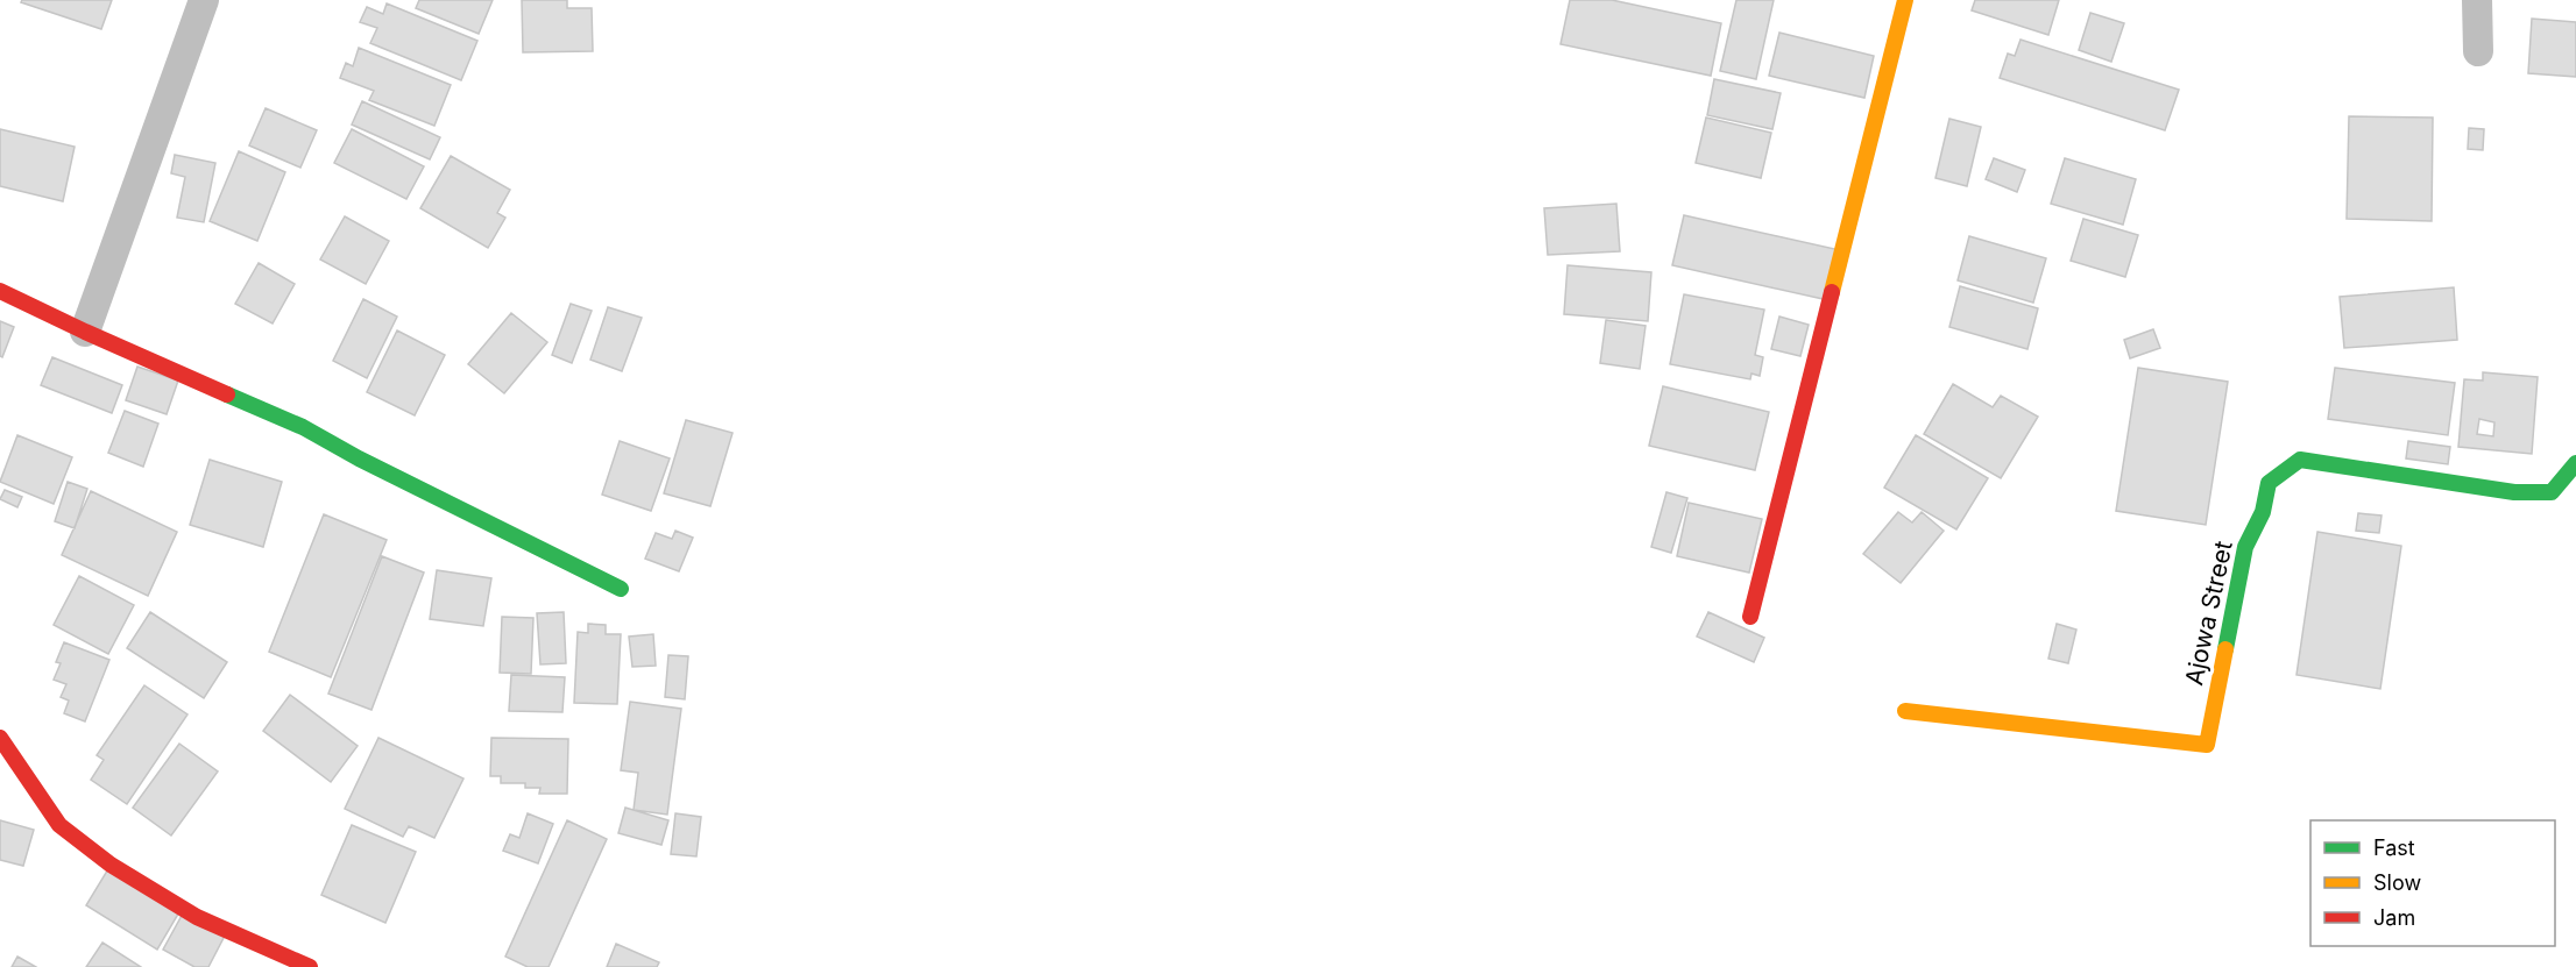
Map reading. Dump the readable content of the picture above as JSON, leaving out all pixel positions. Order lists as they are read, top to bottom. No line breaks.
{"streets":{"street":["Ajowa Street"]},"legend":["Fast","Slow","Jam"]}
